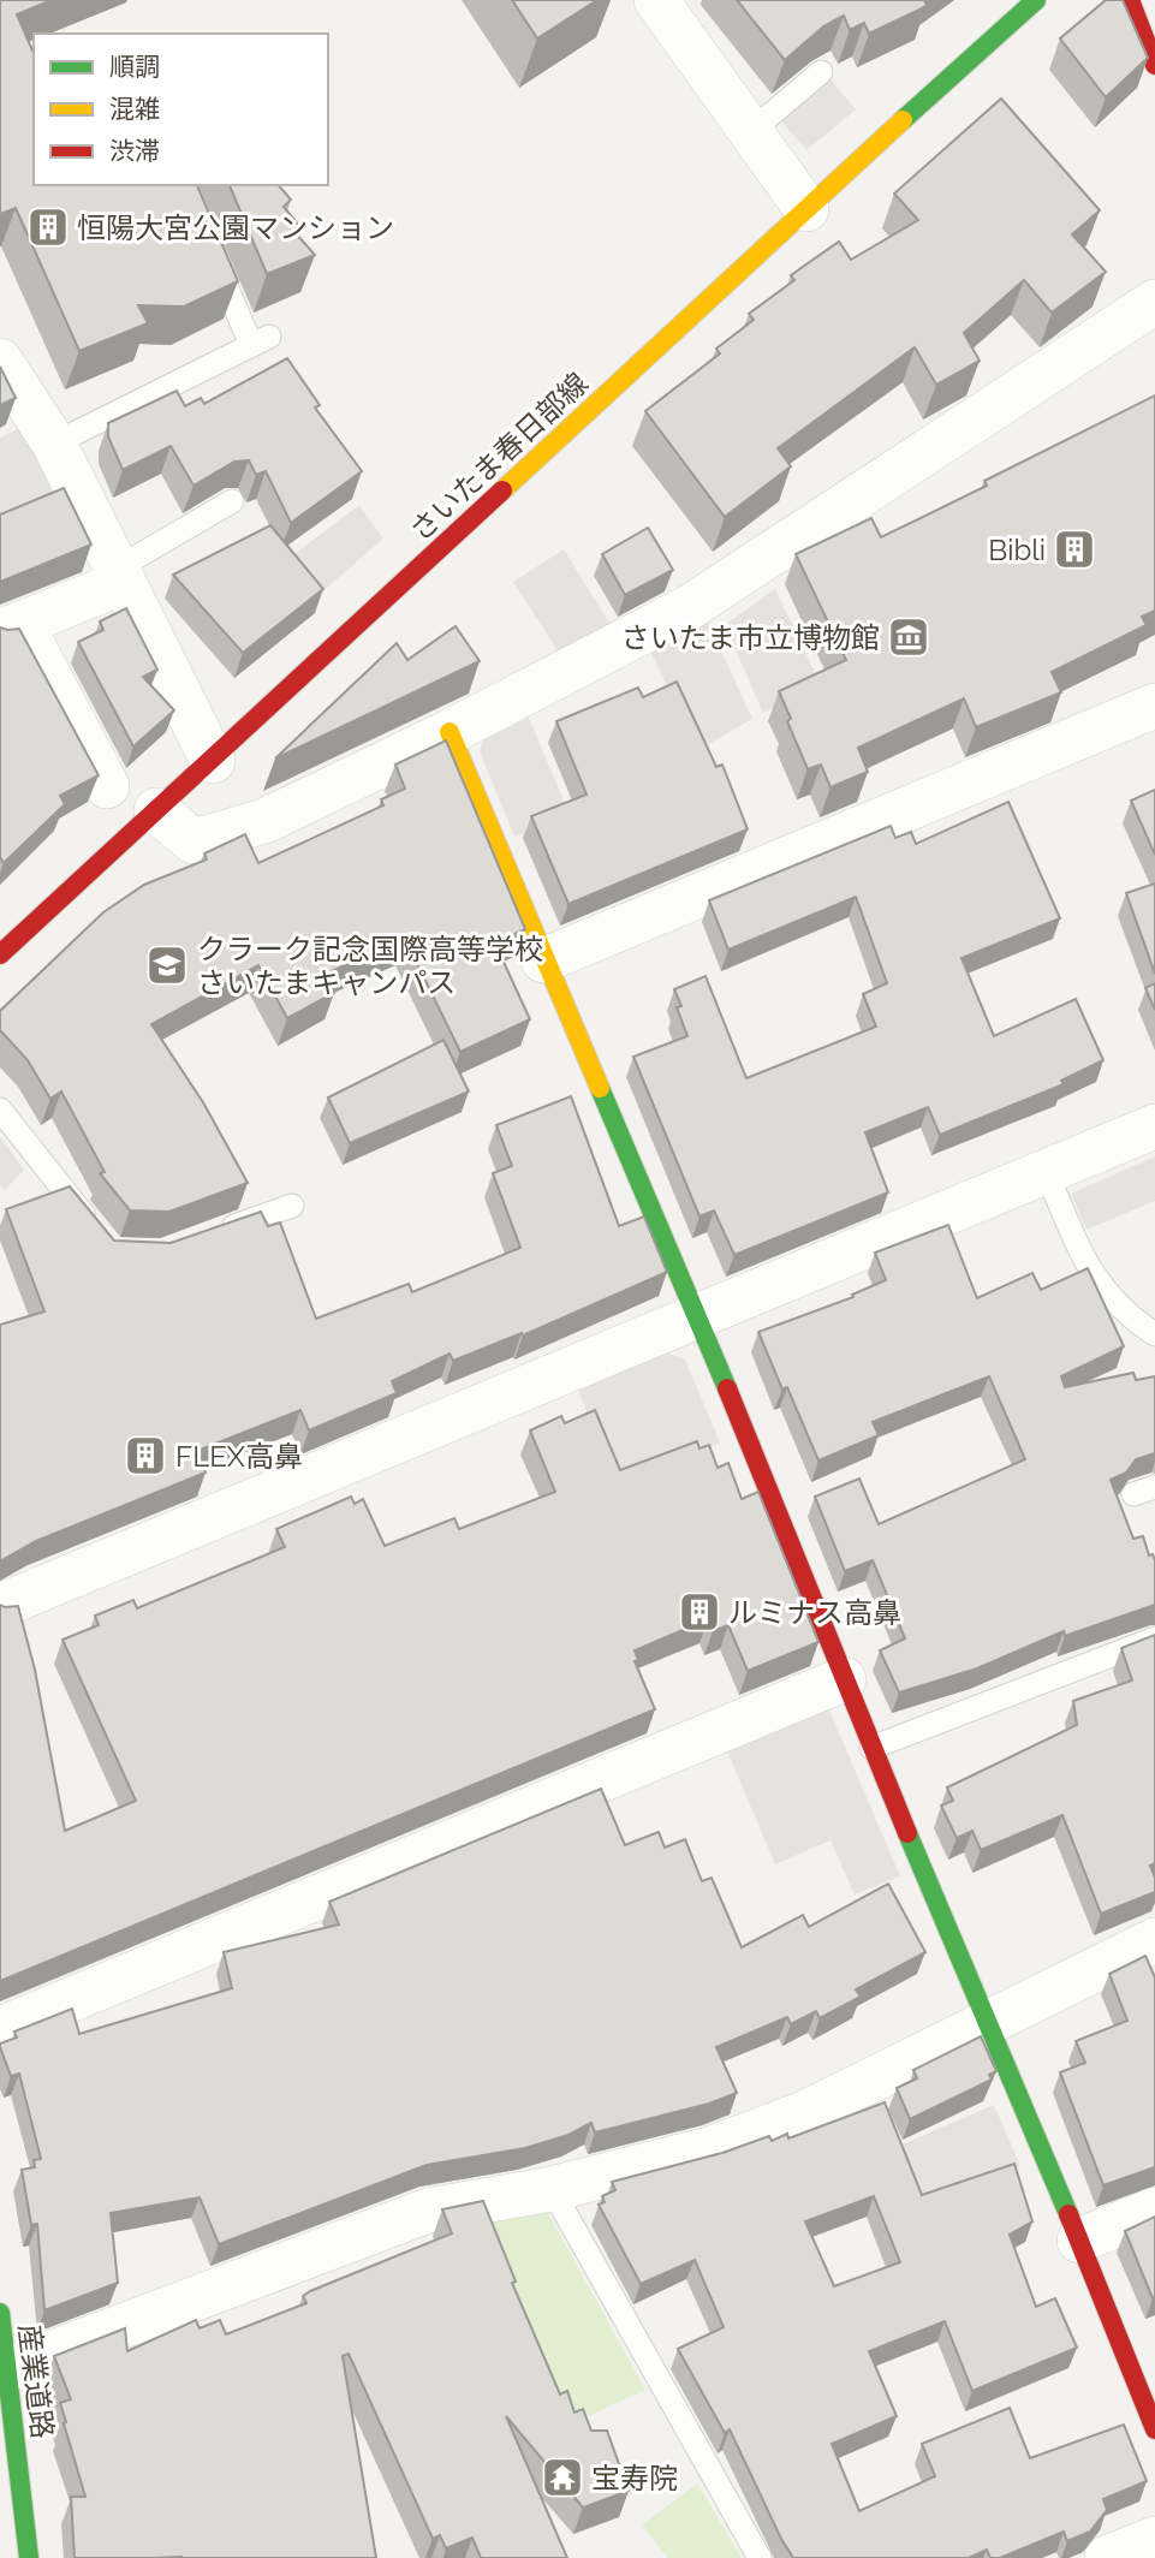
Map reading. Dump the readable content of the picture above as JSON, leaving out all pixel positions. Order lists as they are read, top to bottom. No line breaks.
{"streets":{"street":["さいたま春日部線","産業道路"]},"places":{"building":["恒陽大宮公園マンション","Bibli","FLEX高鼻","ルミナス高鼻"],"museum":["さいたま市立博物館"],"school or university":["クラーク記念国際高等学校 さいたまキャンパス"],"temple":["宝寿院"]},"legend":["順調","混雑","渋滞"]}
